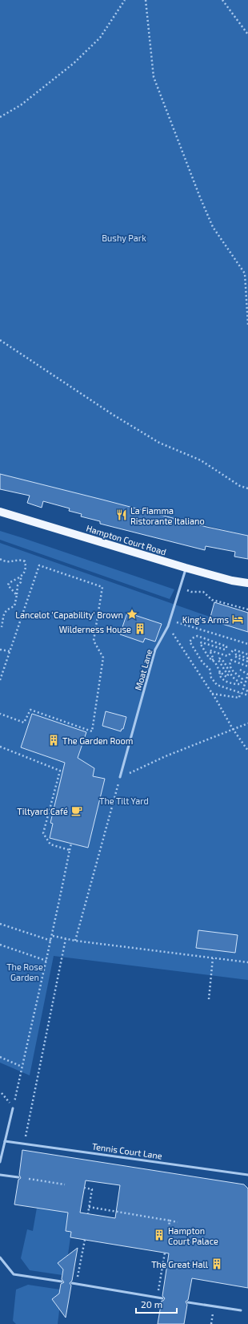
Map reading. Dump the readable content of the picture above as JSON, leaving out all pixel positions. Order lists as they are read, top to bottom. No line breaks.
{"streets":{"main road":["Hampton Court Road"],"lane":["Moat Lane","Tennis Court Lane"]},"crossings":[["Hampton Court Road","Moat Lane"]],"parks":["Bushy Park","The Tilt Yard","The Rose Garden"],"places":{"restaurant":["La Fiamma Ristorante Italiano"],"place":["Lancelot 'Capability' Brown"],"hotel":["King's Arms"],"building":["Wilderness House","The Garden Room","Hampton Court Palace","The Great Hall"],"cafe":["Tiltyard Café"]},"scale_bar":"20 m"}
